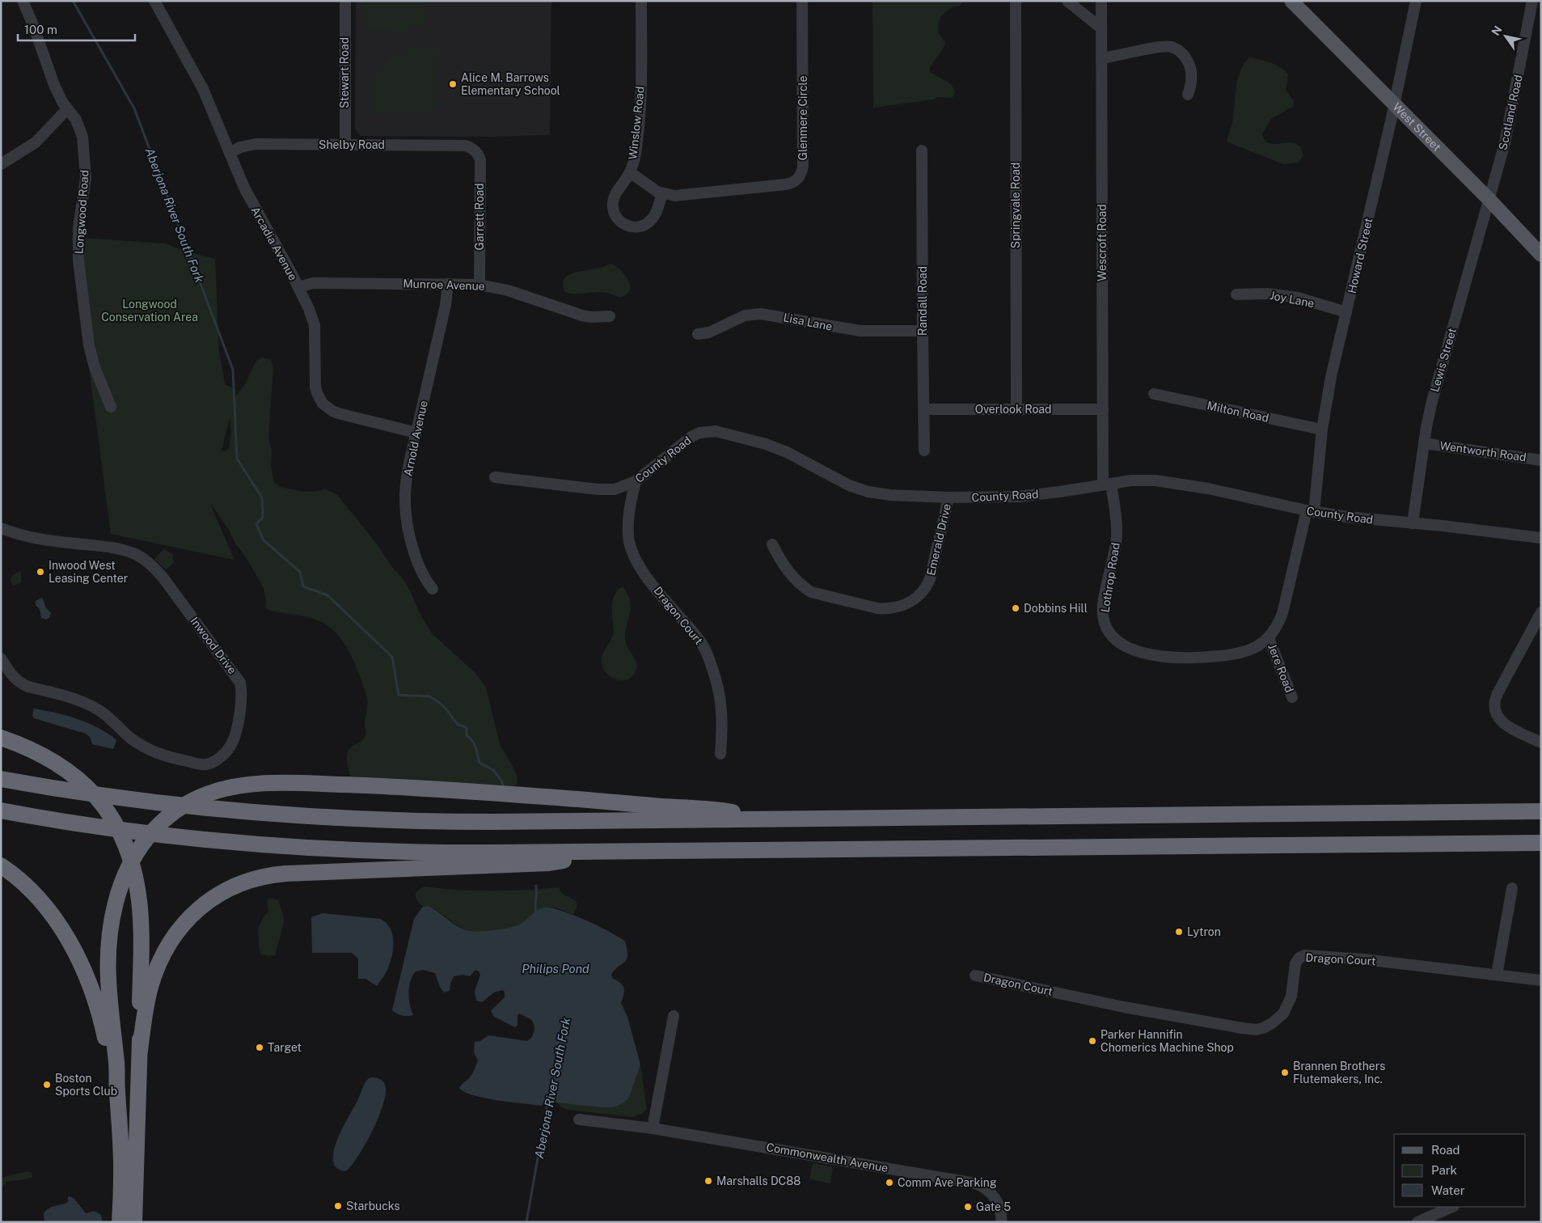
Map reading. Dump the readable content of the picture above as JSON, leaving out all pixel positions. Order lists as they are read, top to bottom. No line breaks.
{"streets":{"main road":["West Street"],"street":["Stewart Road","Scotland Road","Glenmere Circle","Winslow Road","Shelby Road","Springvale Road","Longwood Road","Garrett Road","Wescroft Road","Arcadia Avenue","Howard Street","Munroe Avenue","Joy Lane","Randall Road","Lisa Lane","Lewis Street","Overlook Road","Milton Road","Arnold Avenue","Wentworth Road","County Road","Emerald Drive","Lothrop Road","Dragon Court","Inwood Drive","Jere Road","Commonwealth Avenue"]},"crossings":[["Stewart Road","Shelby Road"],["Scotland Road","West Street"],["Scotland Road","Lewis Street"],["Glenmere Circle","Winslow Road"],["West Street","Howard Street"],["West Street","Lewis Street"],["Shelby Road","Garrett Road"],["Shelby Road","Arcadia Avenue"],["Springvale Road","Overlook Road"],["Garrett Road","Munroe Avenue"],["Wescroft Road","Overlook Road"],["Wescroft Road","County Road"],["Wescroft Road","Lothrop Road"],["Arcadia Avenue","Munroe Avenue"],["Arcadia Avenue","Arnold Avenue"],["Howard Street","Joy Lane"],["Howard Street","Milton Road"],["Howard Street","County Road"],["Howard Street","Lothrop Road"],["Munroe Avenue","Arnold Avenue"],["Randall Road","Lisa Lane"],["Randall Road","Overlook Road"],["Lewis Street","Wentworth Road"],["Lewis Street","County Road"],["County Road","Emerald Drive"],["County Road","Lothrop Road"],["County Road","Dragon Court"],["Lothrop Road","Jere Road"]],"water":["Aberjona River South Fork","Philips Pond"],"parks":["Longwood Conservation Area"],"places":["Alice M. Barrows Elementary School","Inwood West Leasing Center","Dobbins Hill","Lytron","Parker Hannifin Chomerics Machine Shop","Target","Brannen Brothers Flutemakers, Inc.","Boston Sports Club","Marshalls DC88","Comm Ave Parking","Starbucks","Gate 5"],"legend":["Road","Park","Water"],"scale_bar":"100 m","north":"top left"}
